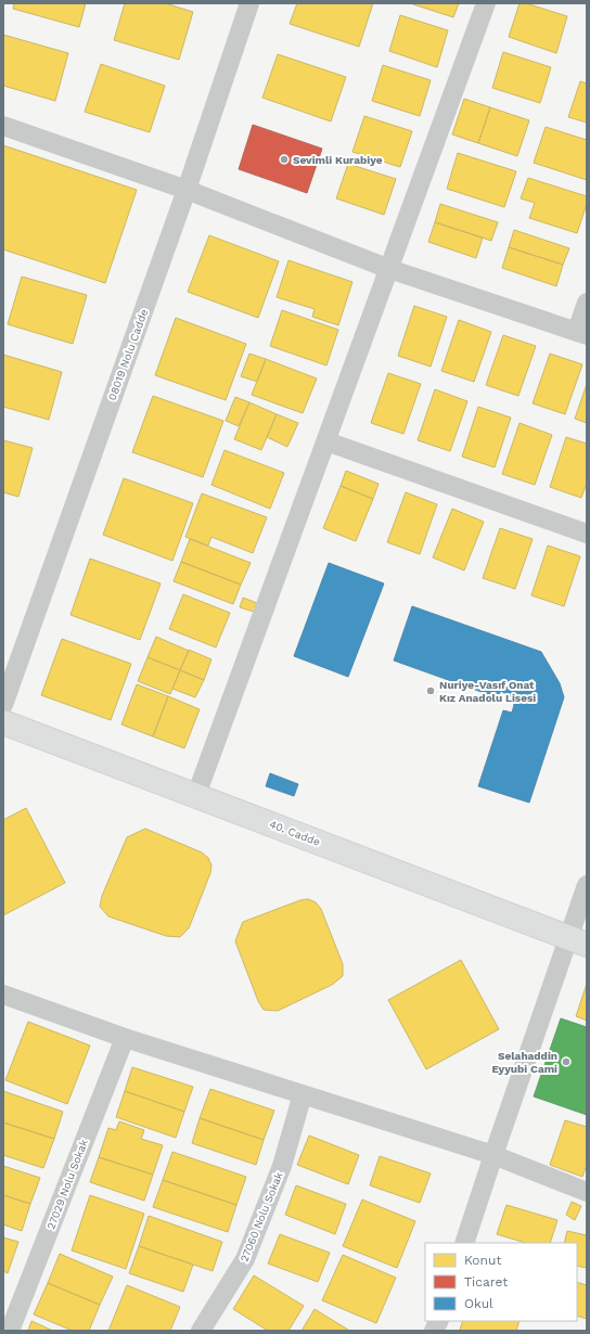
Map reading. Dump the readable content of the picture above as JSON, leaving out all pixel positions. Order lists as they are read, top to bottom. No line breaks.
{"streets":{"street":["08019 Nolu Cadde","40. Cadde","27029 Nolu Sokak","27060 Nolu Sokak"]},"places":["Sevimli Kurabiye","Nuriye-Vasıf Onat Kız Anadolu Lisesi","Selahaddin Eyyubi Cami"],"legend":["Konut","Ticaret","Okul"]}
